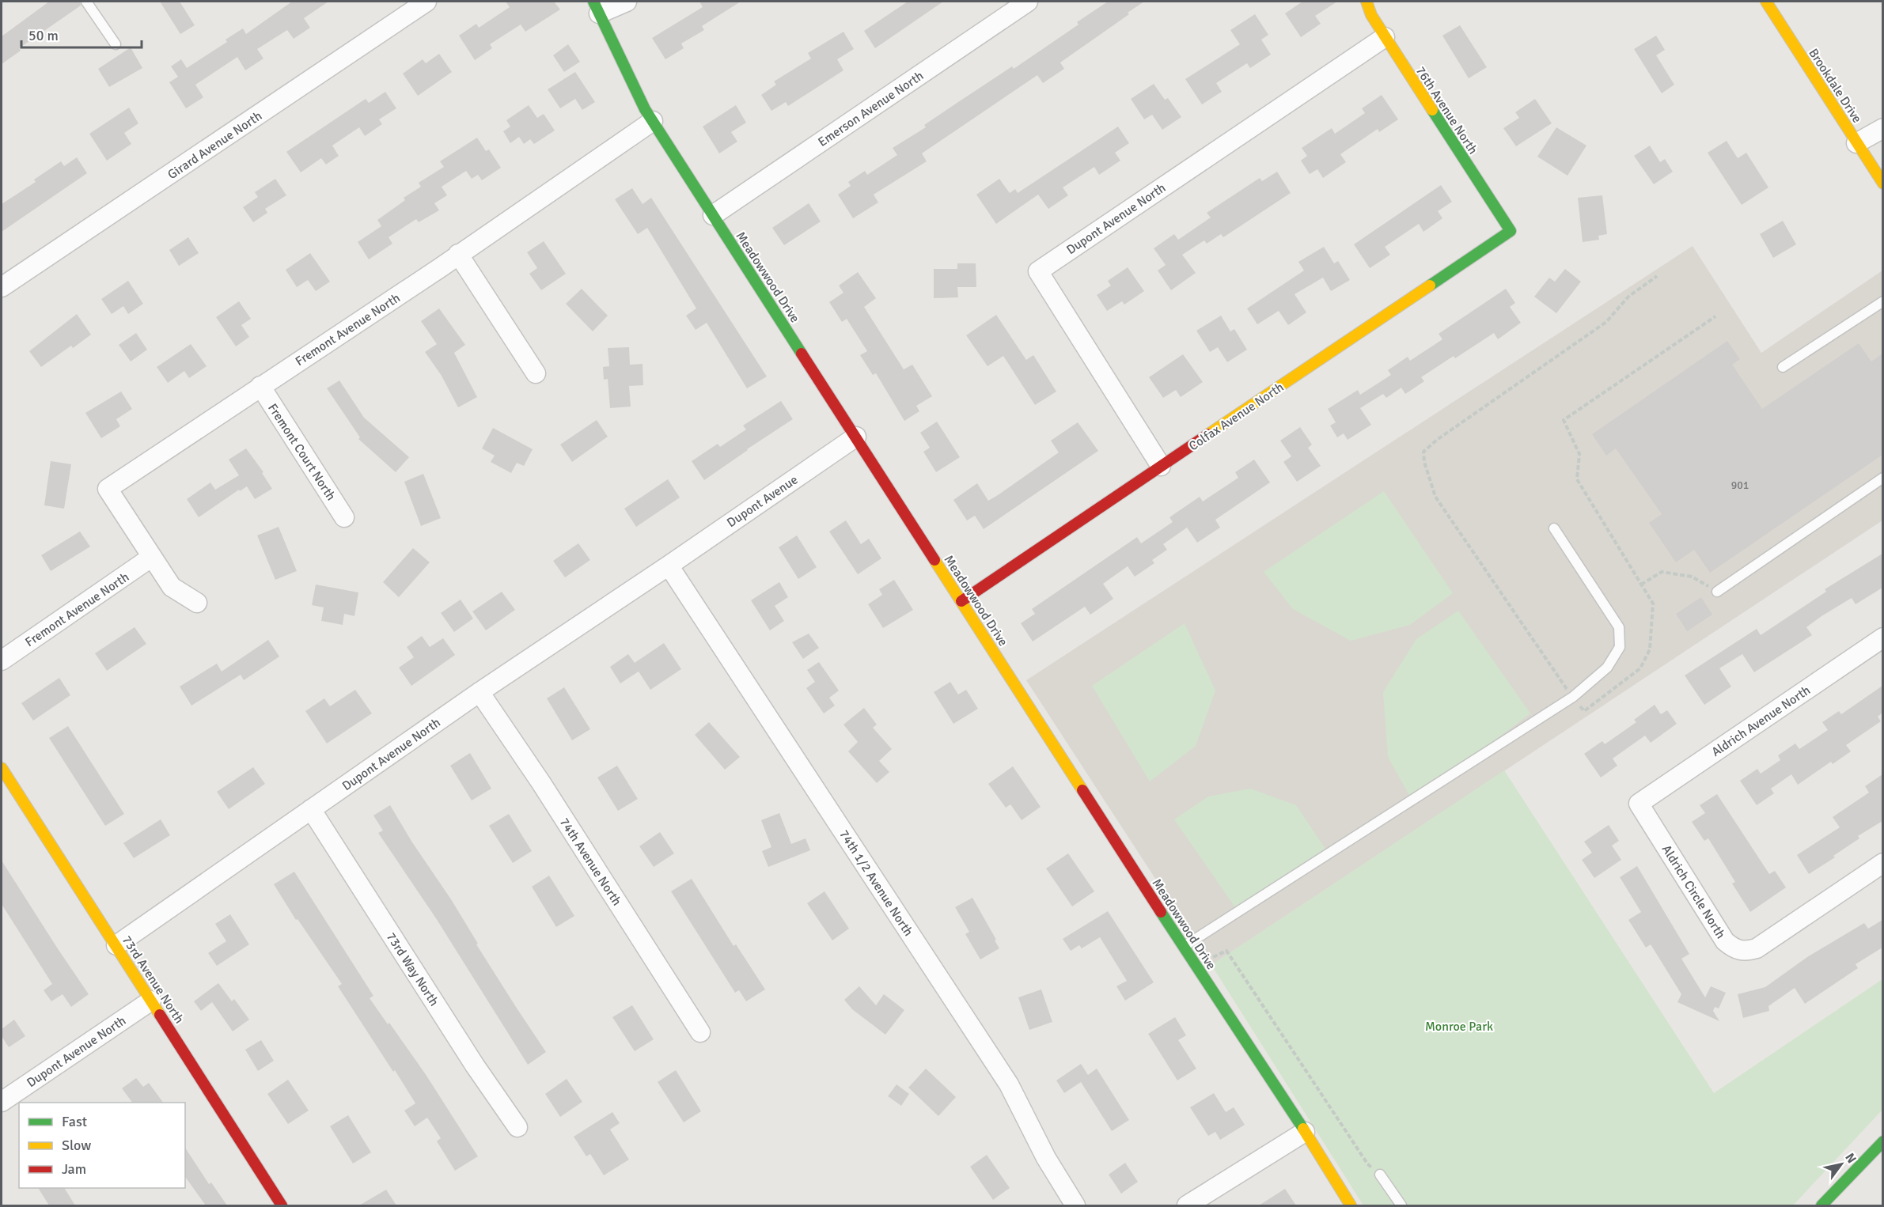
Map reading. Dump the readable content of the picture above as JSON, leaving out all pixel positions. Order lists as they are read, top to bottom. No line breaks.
{"streets":{"main road":["Brookdale Drive","76th Avenue North","Meadowwood Drive","Colfax Avenue North","73rd Avenue North"],"street":["Emerson Avenue North","Girard Avenue North","Dupont Avenue North","Fremont Avenue North","Fremont Court North","Dupont Avenue","Aldrich Avenue North","74th Avenue North","74th 1/2 Avenue North","Aldrich Circle North","73rd Way North"]},"crossings":[["Emerson Avenue North","Meadowwood Drive"],["76th Avenue North","Dupont Avenue North"],["76th Avenue North","Colfax Avenue North"],["Dupont Avenue North","Colfax Avenue North"],["Dupont Avenue North","Dupont Avenue"],["Dupont Avenue North","74th Avenue North"],["Dupont Avenue North","74th 1/2 Avenue North"],["Dupont Avenue North","73rd Way North"],["Dupont Avenue North","73rd Avenue North"],["Meadowwood Drive","Fremont Avenue North"],["Meadowwood Drive","Colfax Avenue North"],["Meadowwood Drive","Dupont Avenue"],["Fremont Avenue North","Fremont Court North"],["Dupont Avenue","74th 1/2 Avenue North"],["Aldrich Avenue North","Aldrich Circle North"]],"parks":["Monroe Park"],"house_numbers":["901"],"legend":["Fast","Slow","Jam"],"scale_bar":"50 m","north":"top right"}
